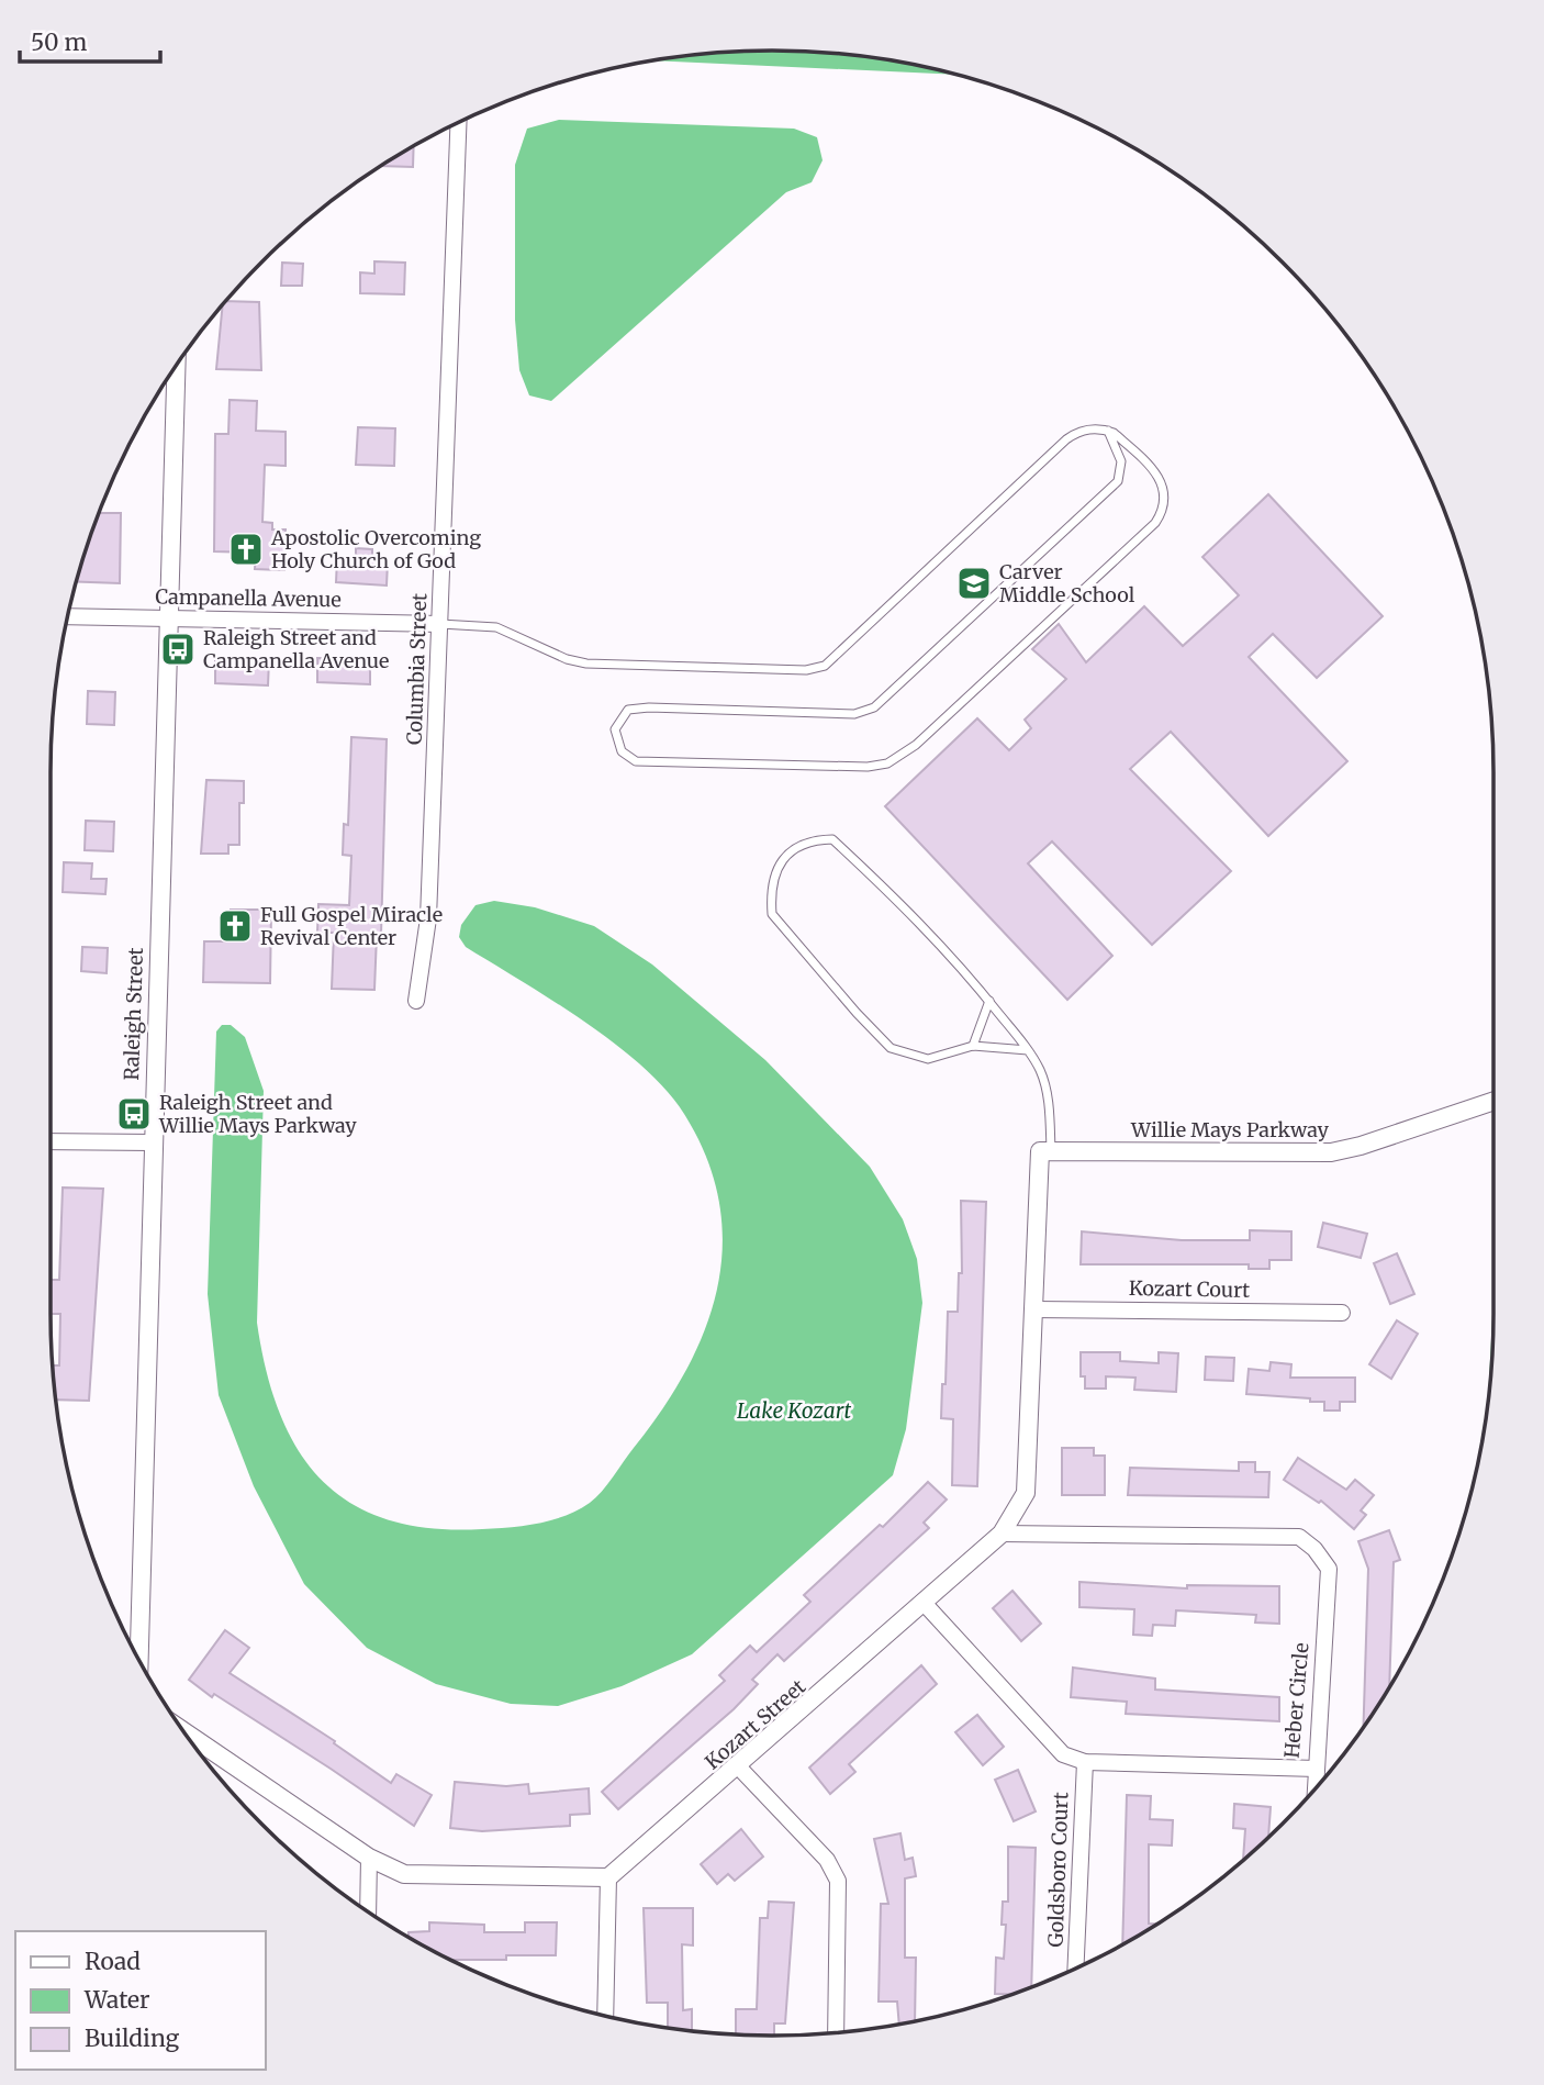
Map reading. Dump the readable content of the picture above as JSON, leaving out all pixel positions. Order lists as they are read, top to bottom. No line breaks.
{"streets":{"street":["Campanella Avenue","Columbia Street","Raleigh Street","Willie Mays Parkway","Kozart Court","Heber Circle","Kozart Street","Goldsboro Court"]},"crossings":[["Campanella Avenue","Columbia Street"],["Campanella Avenue","Raleigh Street"],["Willie Mays Parkway","Kozart Street"],["Kozart Court","Kozart Street"],["Heber Circle","Kozart Street"],["Heber Circle","Goldsboro Court"]],"water":["Lake Kozart"],"places":{"church":["Apostolic Overcoming Holy Church of God","Full Gospel Miracle Revival Center"],"school or university":["Carver Middle School"],"bus stop":["Raleigh Street and Campanella Avenue","Raleigh Street and Willie Mays Parkway"]},"legend":["Road","Water","Building"],"scale_bar":"50 m"}
